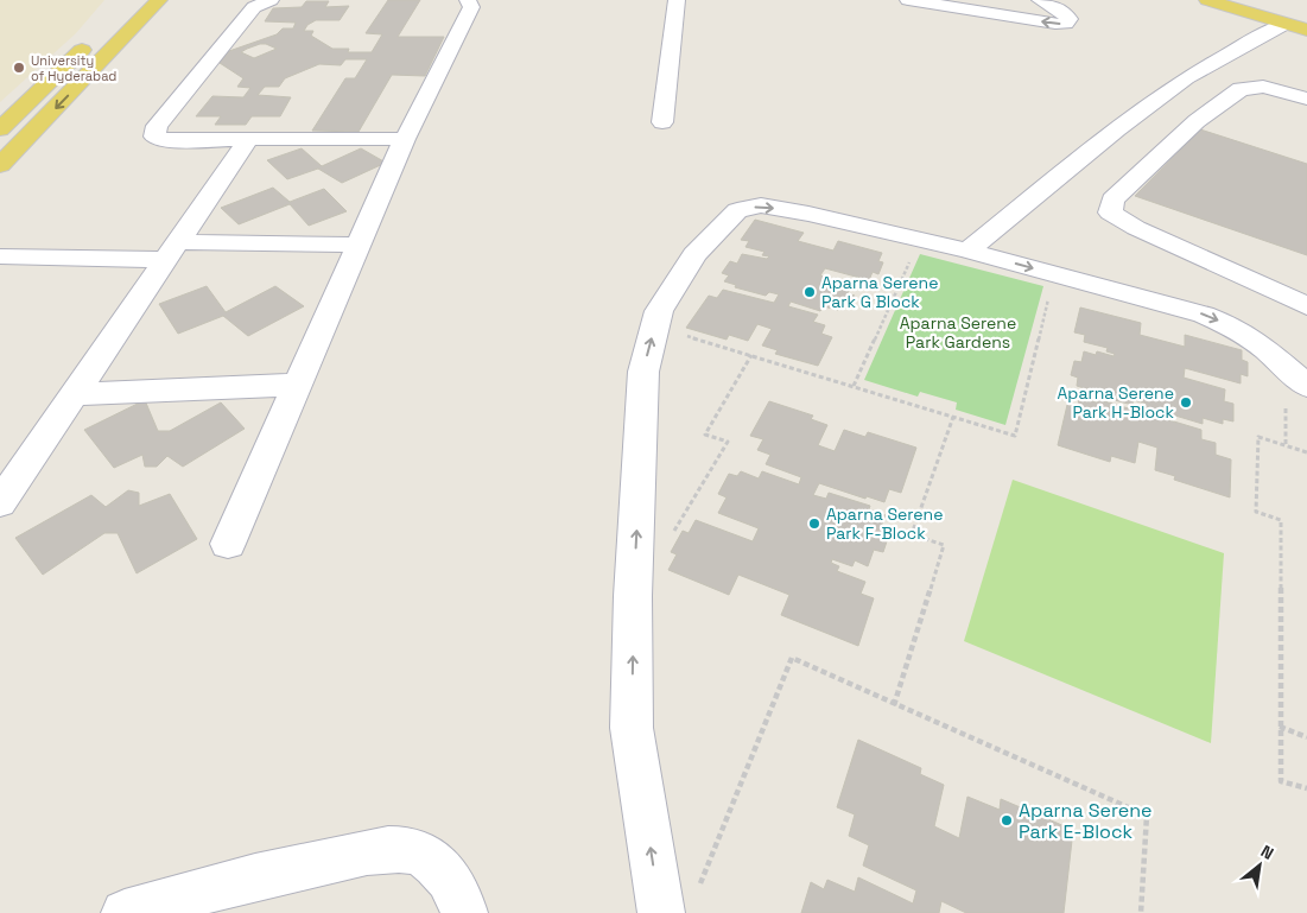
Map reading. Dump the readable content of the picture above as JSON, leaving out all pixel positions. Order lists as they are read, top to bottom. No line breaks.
{"parks":["Aparna Serene Park Gardens"],"places":["University of Hyderabad","Aparna Serene Park G Block","Aparna Serene Park H-Block","Aparna Serene Park F-Block","Aparna Serene Park E-Block"],"north":"top right"}
